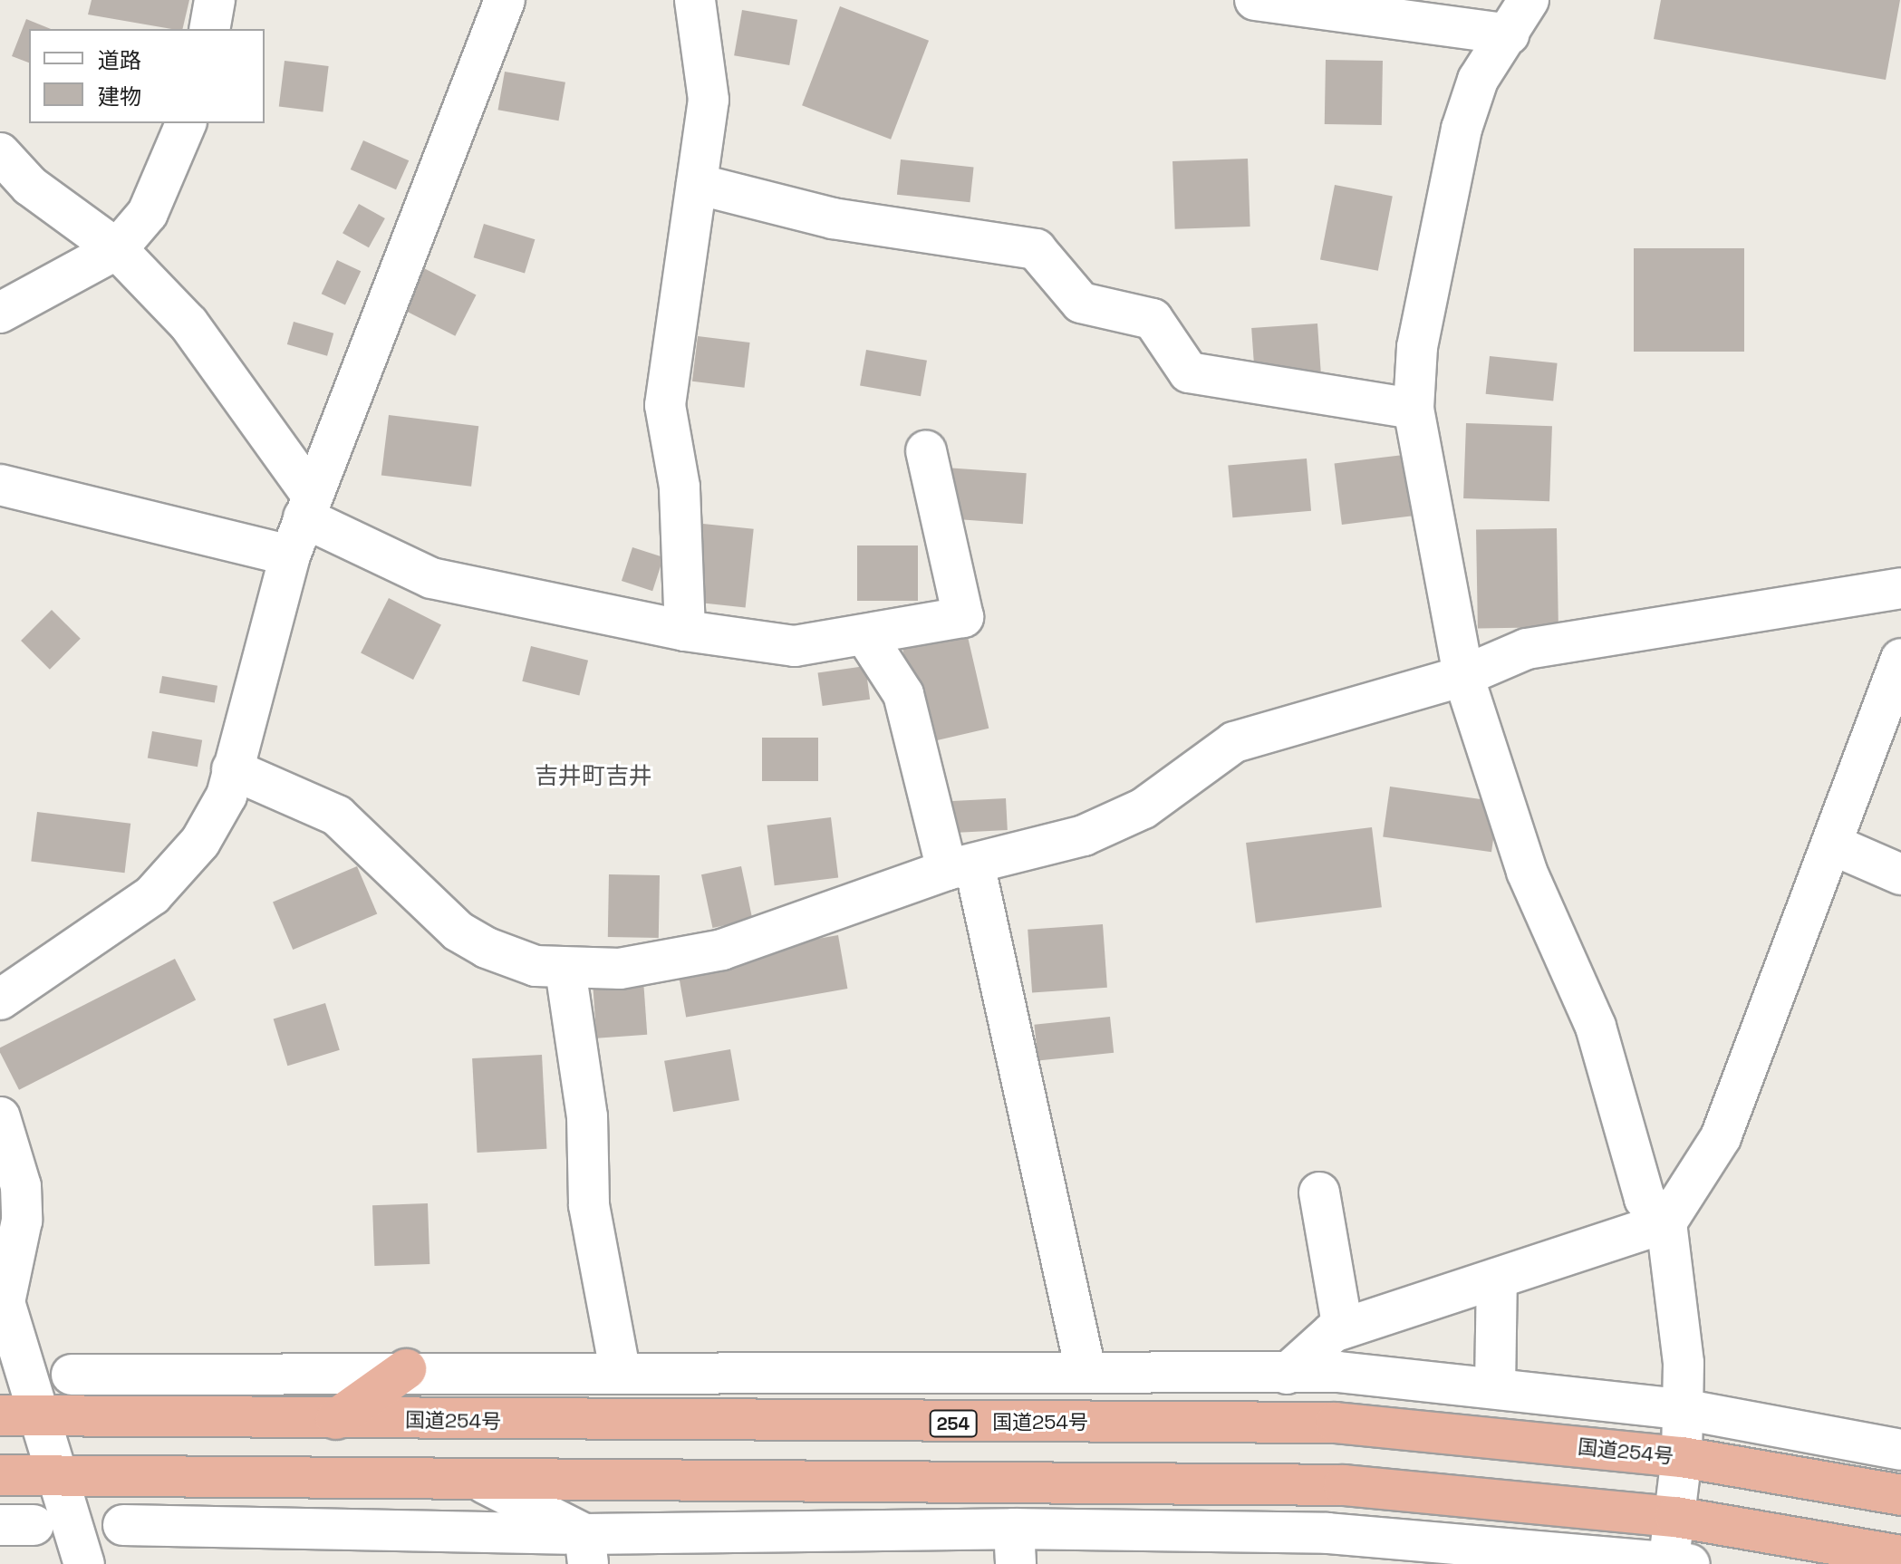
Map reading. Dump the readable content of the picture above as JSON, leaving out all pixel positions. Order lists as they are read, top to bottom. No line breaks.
{"streets":{"highway":["国道254号","254"]},"districts":["吉井町吉井"],"legend":["道路","建物"]}
